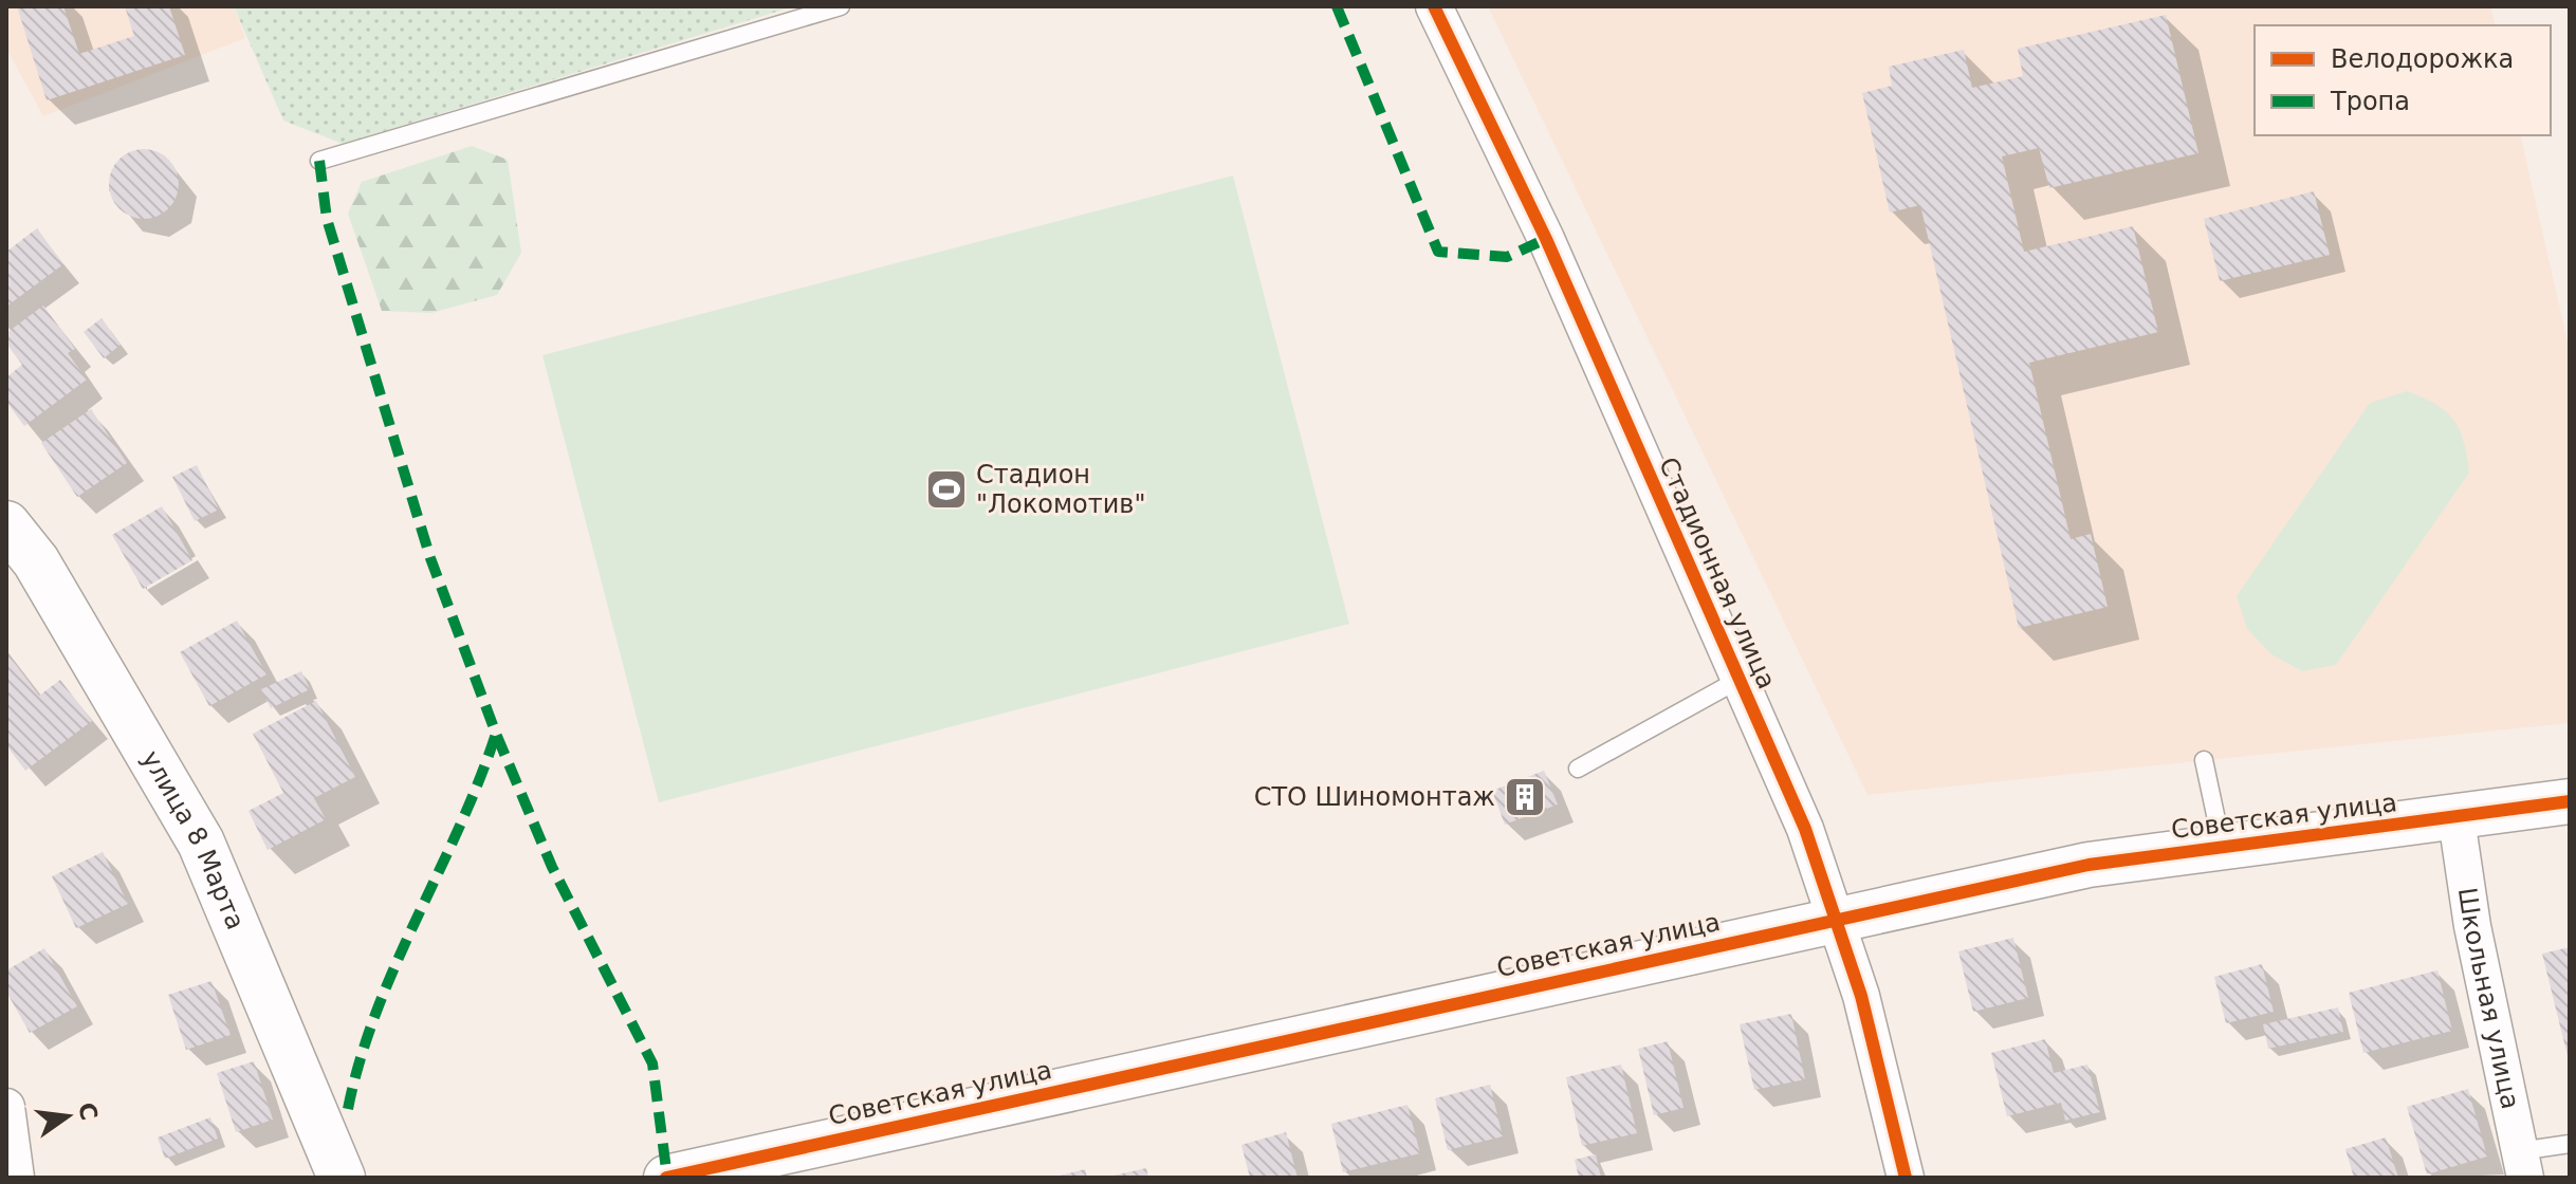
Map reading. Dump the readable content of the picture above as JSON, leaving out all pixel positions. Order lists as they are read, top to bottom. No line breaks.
{"streets":{"main road":["улица 8 Марта"],"street":["Стадионная улица","Советская улица","Школьная улица"]},"crossings":[["Стадионная улица","Советская улица"],["Советская улица","Школьная улица"]],"places":{"sports":["Стадион \"Локомотив\""],"building":["СТО Шиномонтаж"]},"legend":["Велодорожка","Тропа"],"north":"right"}
